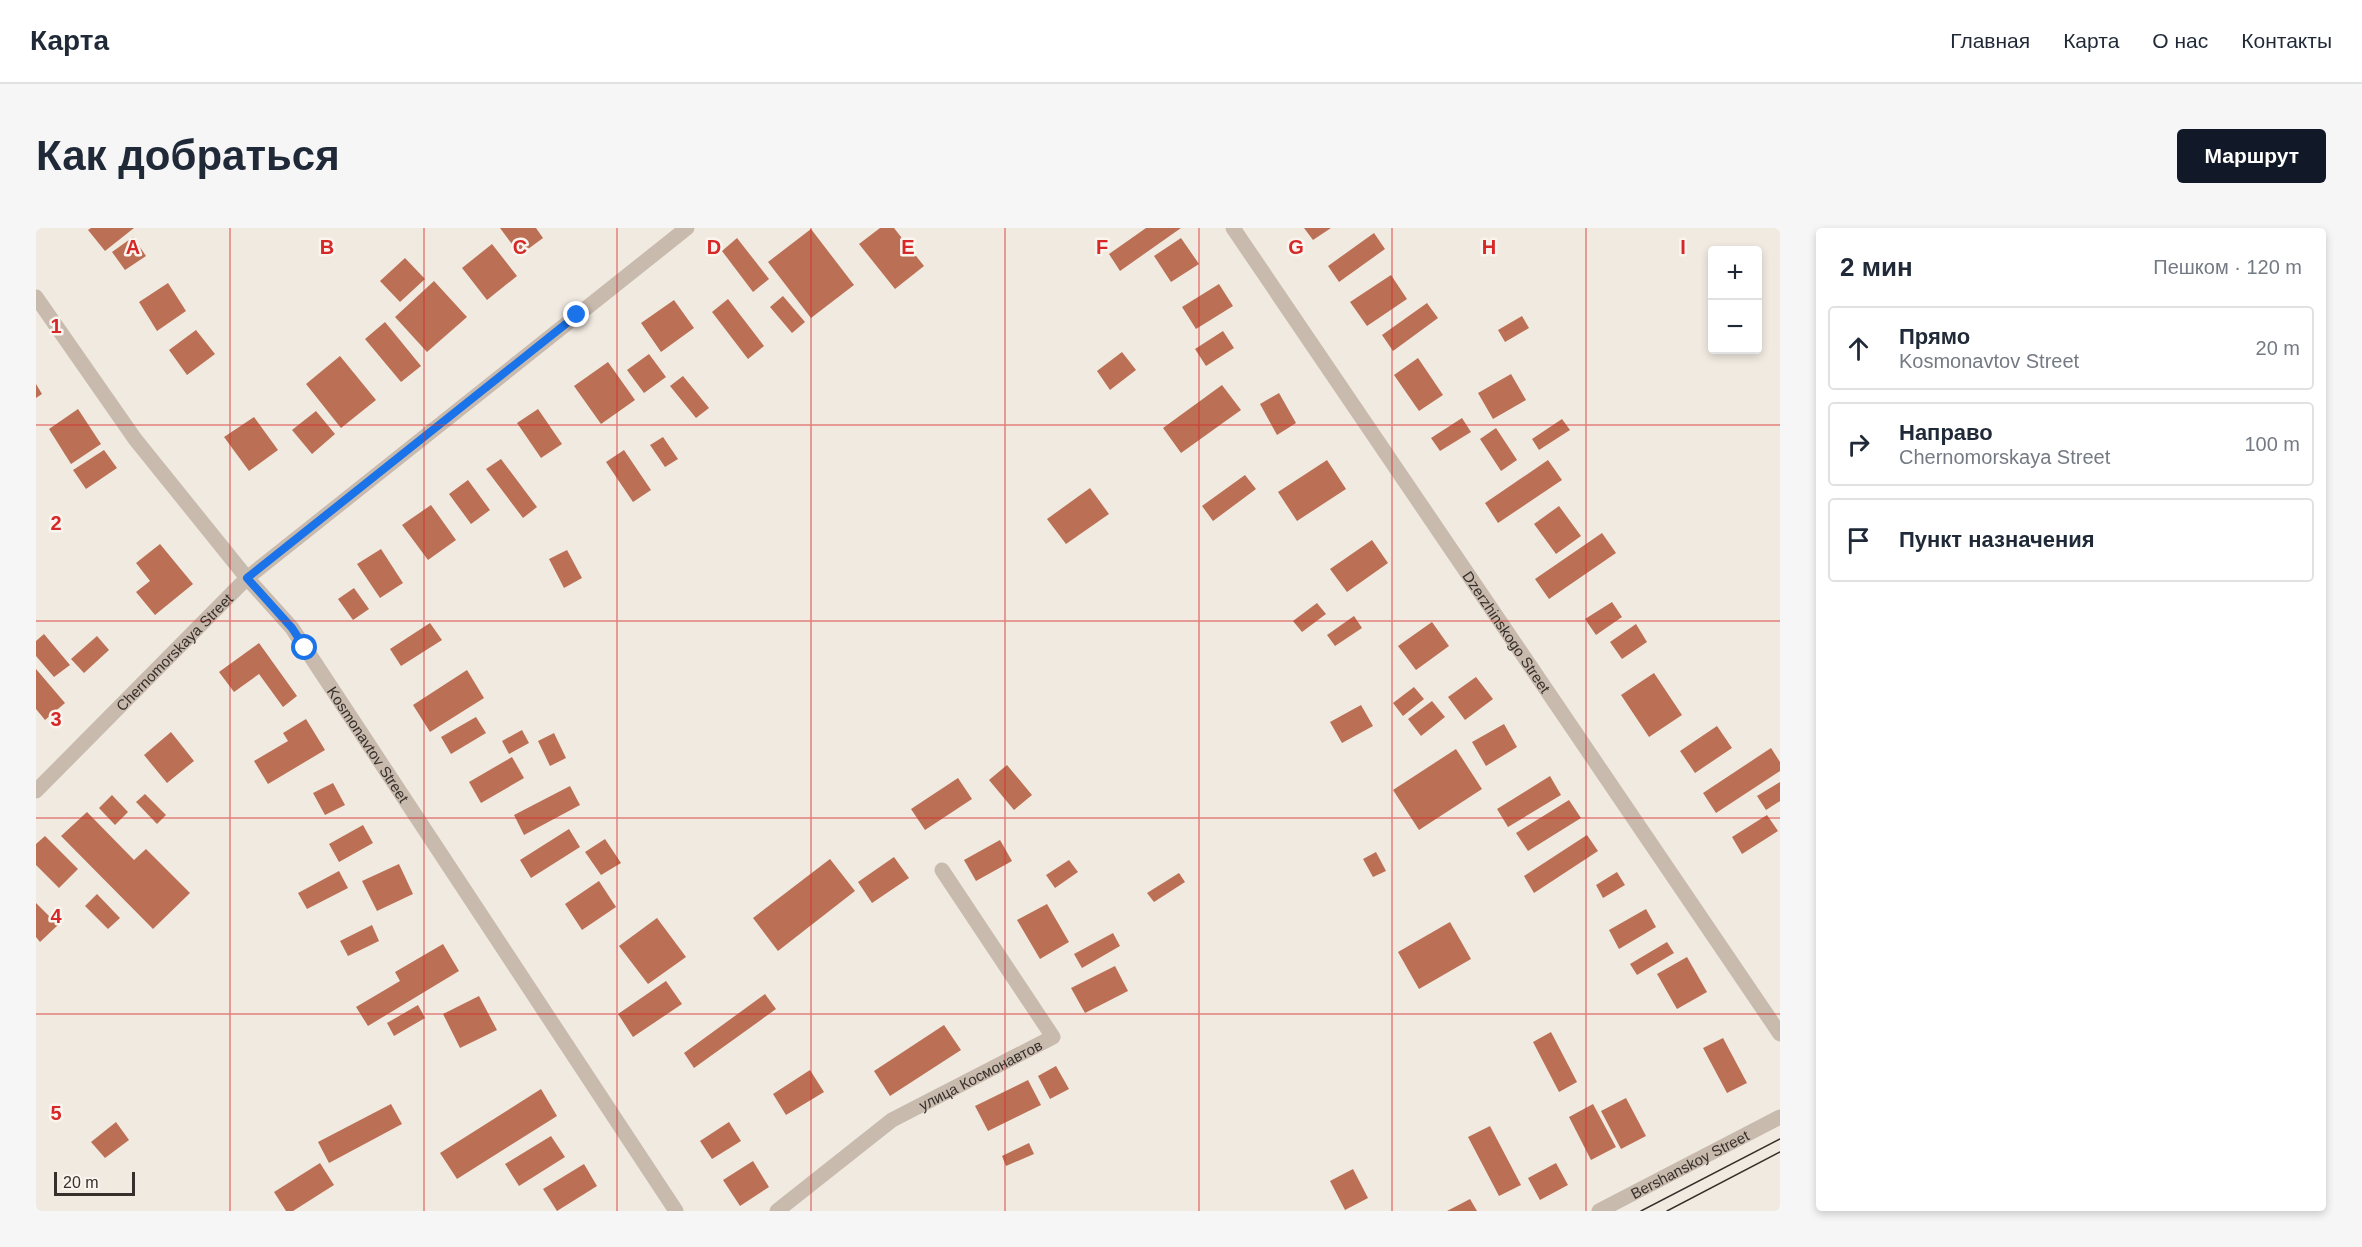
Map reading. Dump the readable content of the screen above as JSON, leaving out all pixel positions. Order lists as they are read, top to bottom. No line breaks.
{"streets":{"street":["Dzerzhinskogo Street","Chernomorskaya Street","Kosmonavtov Street","улица Космонавтов","Bershanskoy Street"]},"crossings":[["Chernomorskaya Street","Kosmonavtov Street"]],"scale_bar":"20 m","page":{"header":"Карта","nav":["Главная","Карта","О нас","Контакты"],"buttons":"Маршрут","title":"Как добраться","heading":["2 мин","Пешком · 120 m"],"map_buttons":["+","−"],"list":[["Прямо","Kosmonavtov Street","20 m"],["Направо","Chernomorskaya Street","100 m"],"Пункт назначения"],"scale":"20 m"},"grid":{"columns":["A","B","C","D","E","F","G","H","I"],"rows":["1","2","3","4","5"]}}
